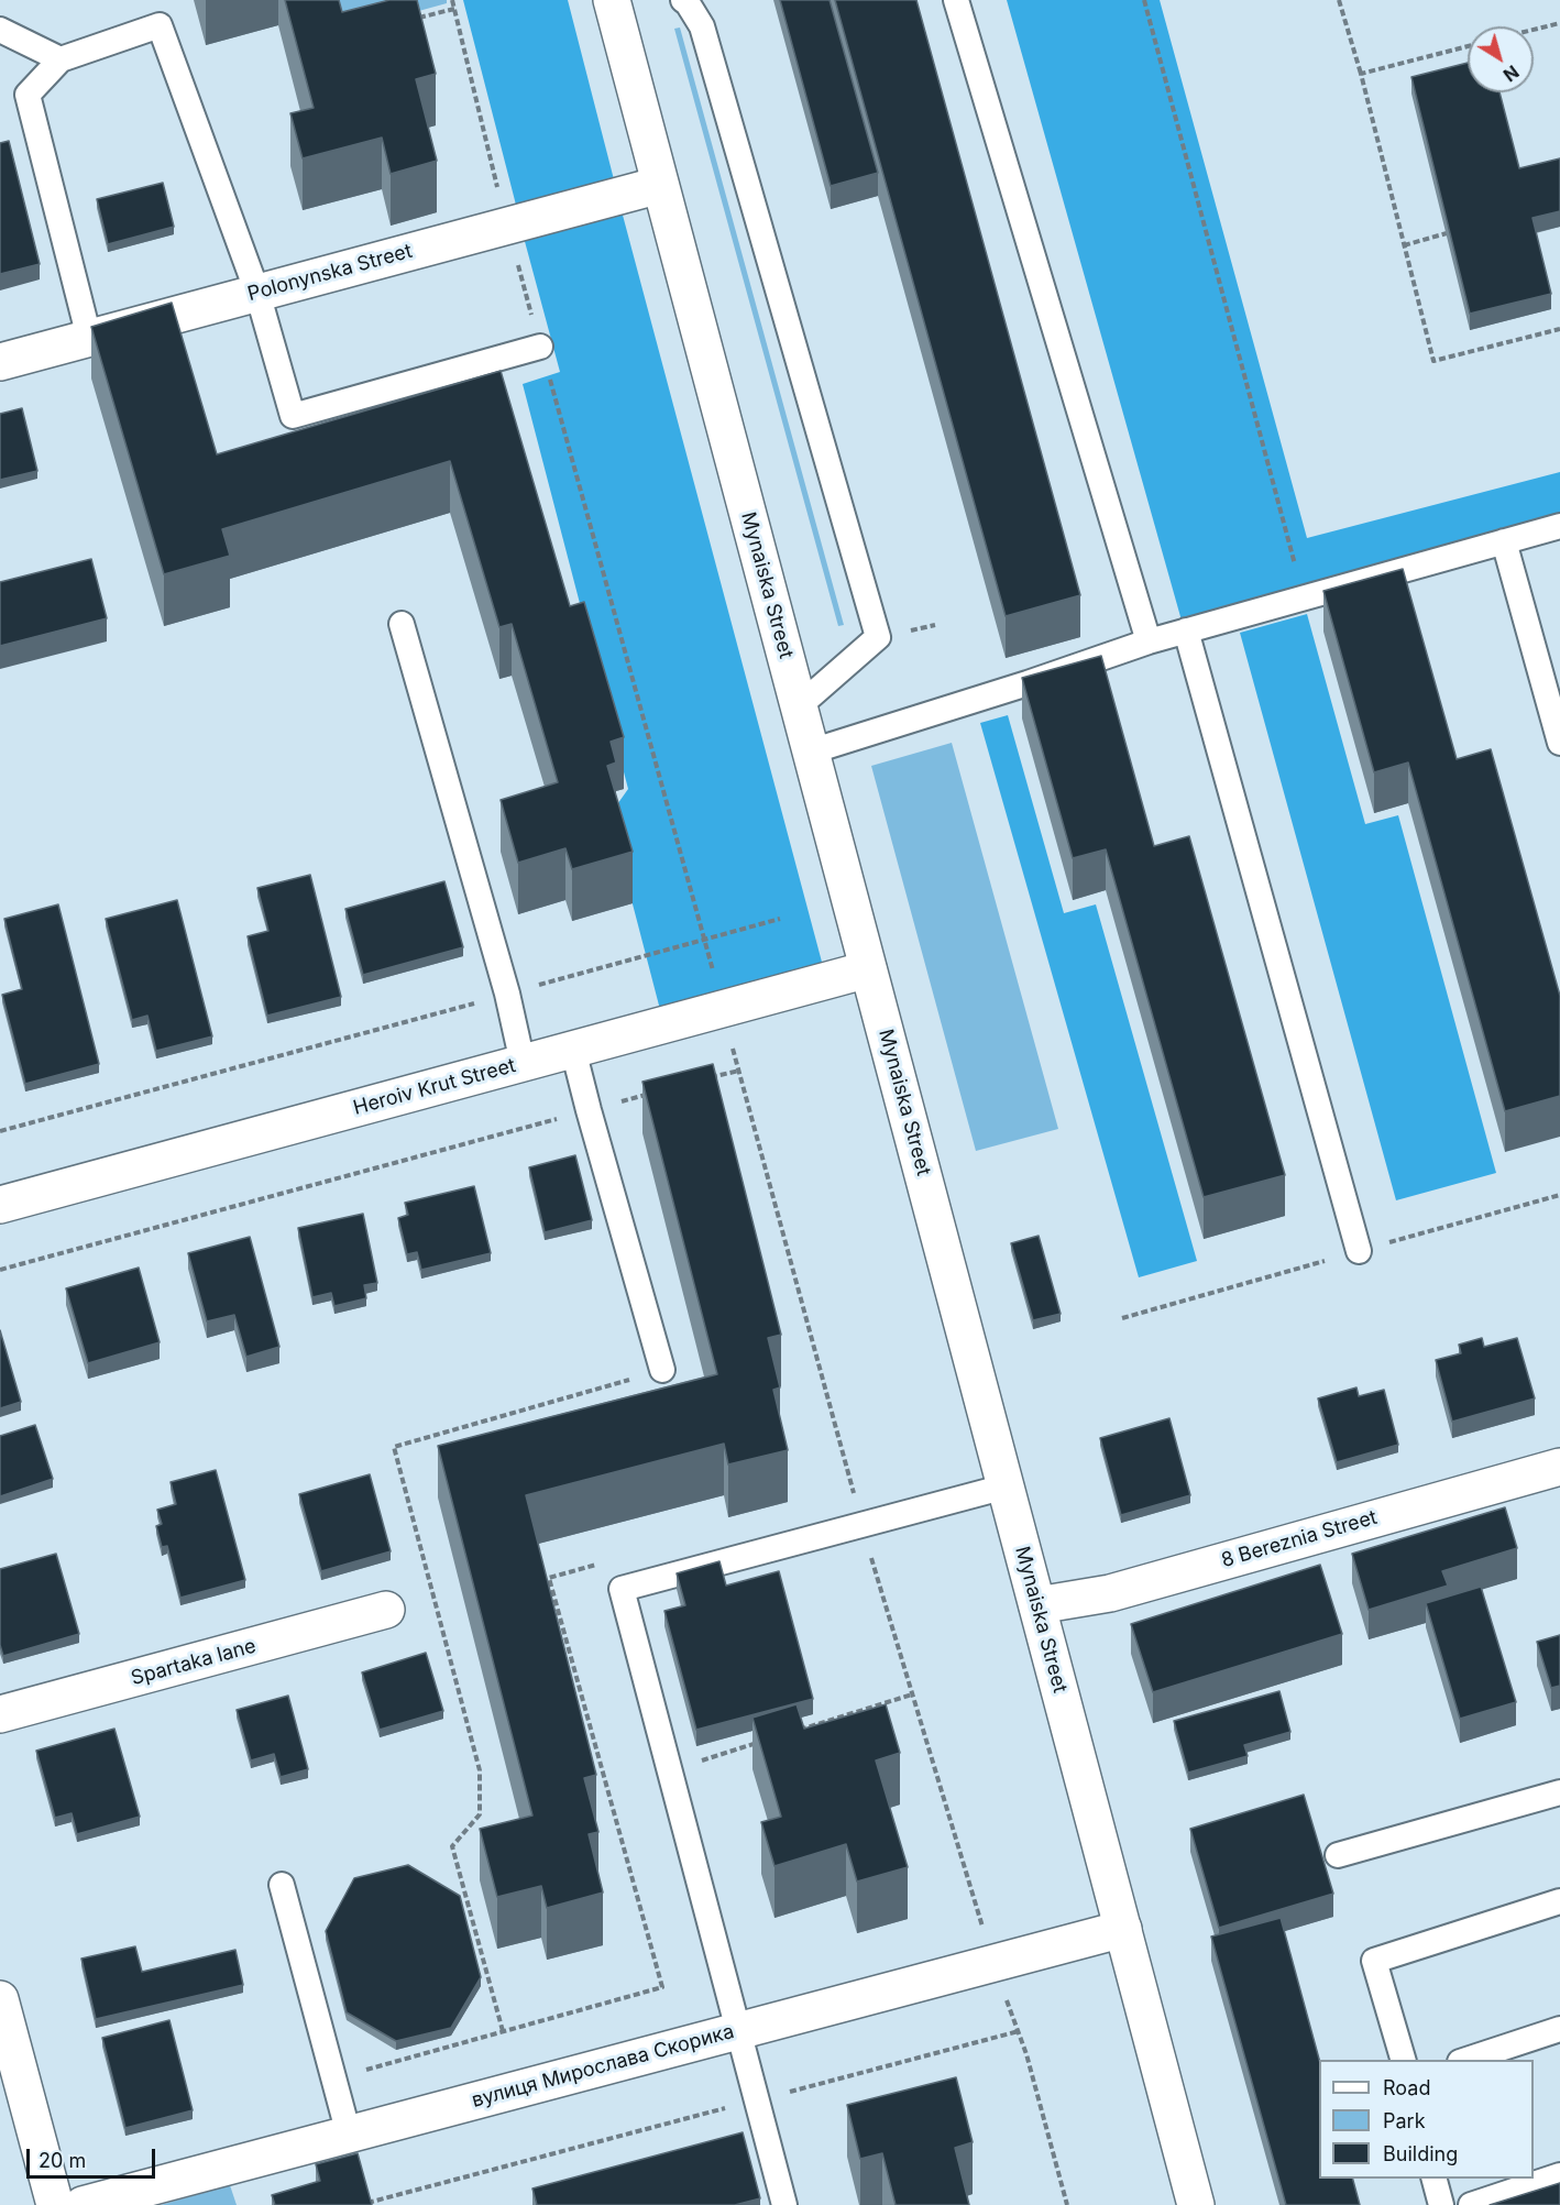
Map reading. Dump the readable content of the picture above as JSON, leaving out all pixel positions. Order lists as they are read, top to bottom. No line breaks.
{"streets":{"street":["Polonynska Street","Mynaiska Street","Heroiv Krut Street","8 Bereznia Street","Spartaka lane","вулиця Мирослава Скорика"]},"crossings":[["Polonynska Street","Mynaiska Street"],["Mynaiska Street","Heroiv Krut Street"],["Mynaiska Street","8 Bereznia Street"],["Mynaiska Street","вулиця Мирослава Скорика"]],"legend":["Road","Park","Building"],"scale_bar":"20 m","north":"bottom right"}
